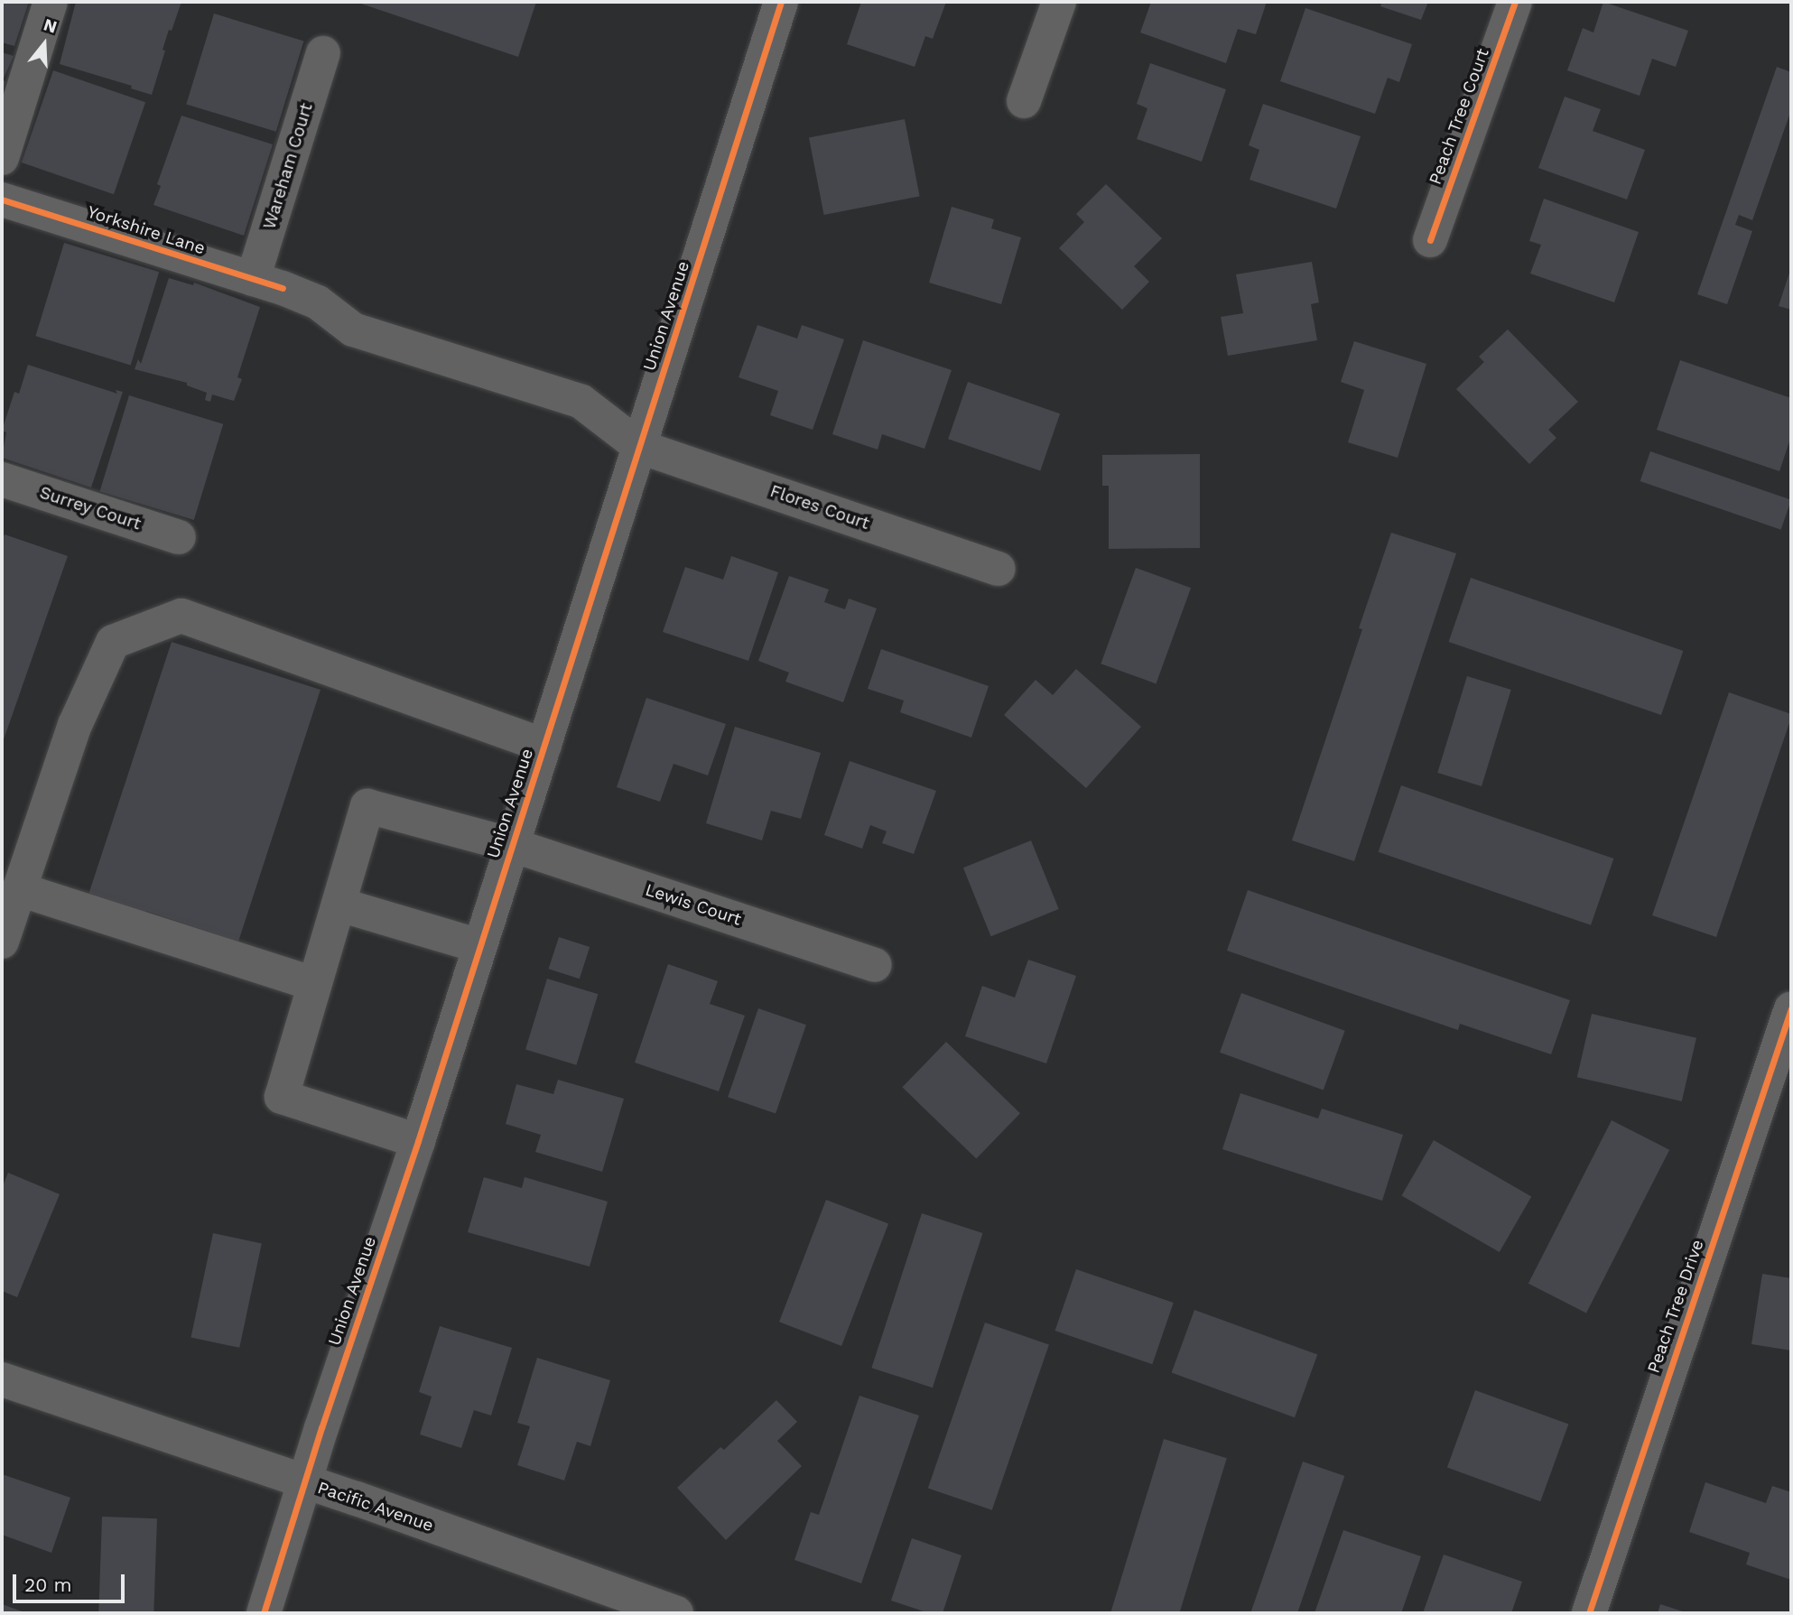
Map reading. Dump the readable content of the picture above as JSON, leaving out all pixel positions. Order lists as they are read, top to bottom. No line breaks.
{"streets":{"street":["Peach Tree Court","Wareham Court","Yorkshire Lane","Union Avenue","Flores Court","Surrey Court","Lewis Court","Peach Tree Drive","Pacific Avenue"]},"crossings":[["Wareham Court","Yorkshire Lane"],["Yorkshire Lane","Union Avenue"],["Yorkshire Lane","Flores Court"],["Union Avenue","Flores Court"],["Union Avenue","Lewis Court"],["Union Avenue","Pacific Avenue"]],"scale_bar":"20 m","north":"top"}
